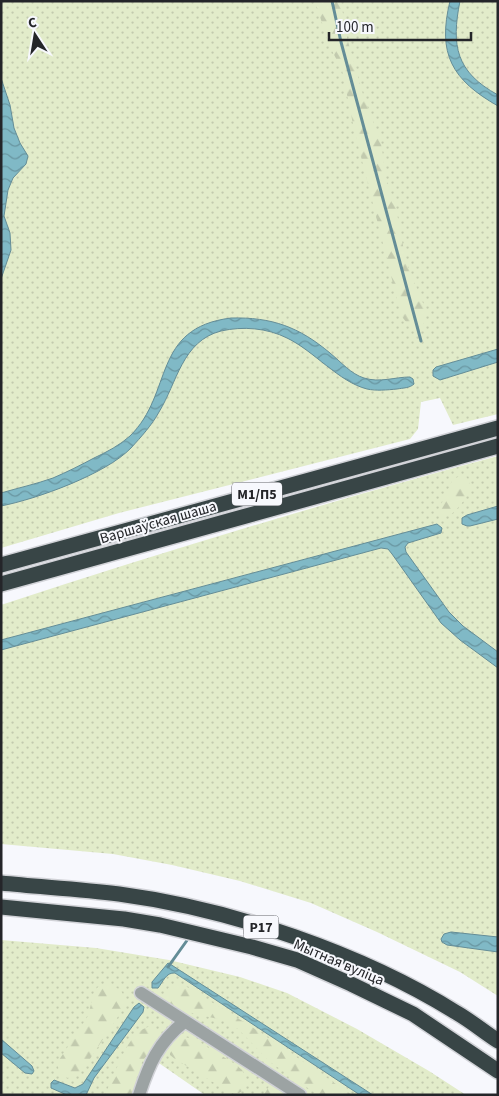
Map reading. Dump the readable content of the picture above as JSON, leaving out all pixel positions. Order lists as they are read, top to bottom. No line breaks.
{"streets":{"highway":["М1/П5","Варшаўская шаша","Р17","Мытная вуліца"]},"scale_bar":"100 m","north":"top"}
